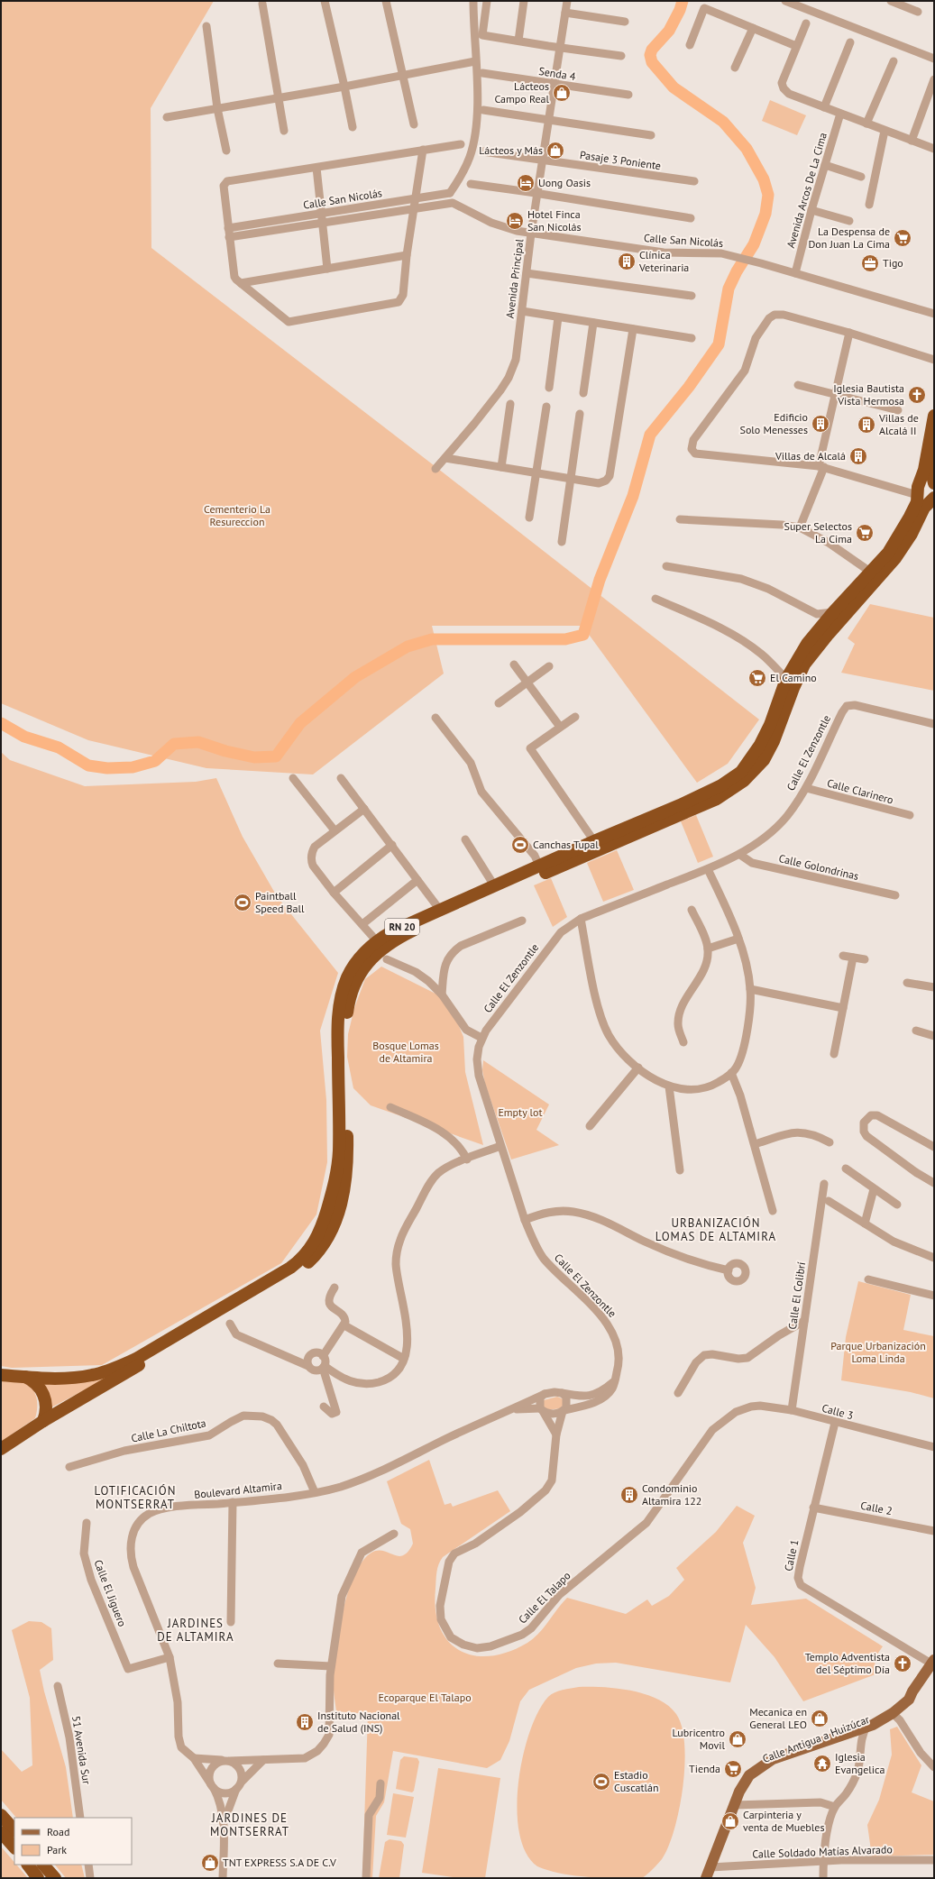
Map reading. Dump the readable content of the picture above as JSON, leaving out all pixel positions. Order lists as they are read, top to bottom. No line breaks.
{"streets":{"highway":["RN 20"],"main road":["Calle Antigua a Huizúcar"],"street":["Senda 4","Pasaje 3 Poniente","Avenida Arcos De La Cima","Calle San Nicolás","Avenida Principal","Calle El Zenzontle","Calle Clarinero","Calle Golondrinas","Calle El Colibrí","Calle 3","Calle La Chiltota","Boulevard Altamira","Calle 2","Calle 1","Calle El Jiguero","Calle El Talapo","51 Avenida Sur","Calle Soldado Matías Alvarado"]},"crossings":[["Senda 4","Avenida Principal"],["Pasaje 3 Poniente","Avenida Principal"],["Avenida Arcos De La Cima","Calle San Nicolás"],["Calle San Nicolás","Avenida Principal"],["Calle El Zenzontle","Calle Clarinero"],["Calle El Zenzontle","Calle Golondrinas"],["Calle El Zenzontle","Boulevard Altamira"],["Calle El Zenzontle","Calle El Talapo"],["Calle El Colibrí","Calle 3"],["Calle 3","Calle 1"],["Calle 3","Calle El Talapo"],["Calle La Chiltota","Boulevard Altamira"],["Boulevard Altamira","Calle El Jiguero"],["Boulevard Altamira","Calle El Talapo"],["Calle 2","Calle 1"],["Calle 1","Calle Antigua a Huizúcar"],["Calle Antigua a Huizúcar","Calle Soldado Matías Alvarado"]],"districts":["URBANIZACIÓN LOMAS DE ALTAMIRA","LOTIFICACIÓN MONTSERRAT","JARDINES DE ALTAMIRA","JARDINES DE MONTSERRAT"],"parks":["Cementerio La Resureccion","Bosque Lomas de Altamira","Empty lot","Parque Urbanización Loma Linda","Ecoparque El Talapo"],"places":{"shop":["Lácteos Campo Real","Lácteos y Más","Mecanica en General LEO","Lubricentro Movil","Carpinteria y venta de Muebles","TNT EXPRESS S.A DE C.V"],"hotel":["Uong Oasis","Hotel Finca San Nicolás"],"supermarket":["La Despensa de Don Juan La Cima","Super Selectos La Cima","El Camino","Tienda"],"building":["Clínica Veterinaria","Edificio Solo Menesses","Villas de Alcalá II","Villas de Alcalá","Condominio Altamira 122","Instituto Nacional de Salud (INS)"],"office":["Tigo"],"church":["Iglesia Bautista Vista Hermosa","Templo Adventista del Séptimo Día"],"sports":["Canchas Tupal","Paintball Speed Ball","Estadio Cuscatlán"],"temple":["Iglesia Evangelica"]},"legend":["Road","Park"]}
